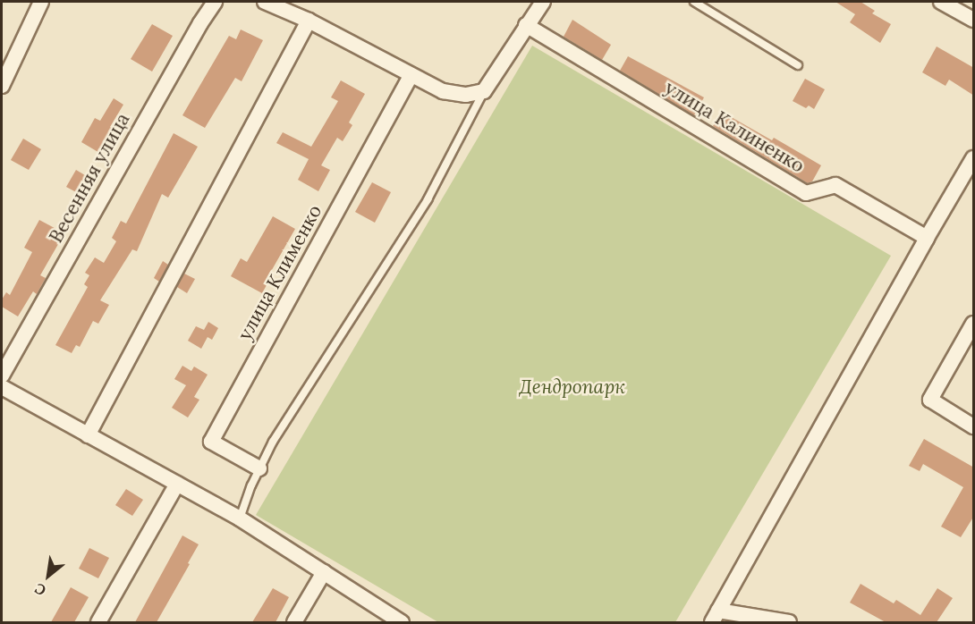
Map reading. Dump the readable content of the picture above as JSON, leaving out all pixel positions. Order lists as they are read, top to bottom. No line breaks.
{"streets":{"street":["улица Калиненко","Весенняя улица","улица Клименко"]},"parks":["Дендропарк"],"north":"bottom left"}
